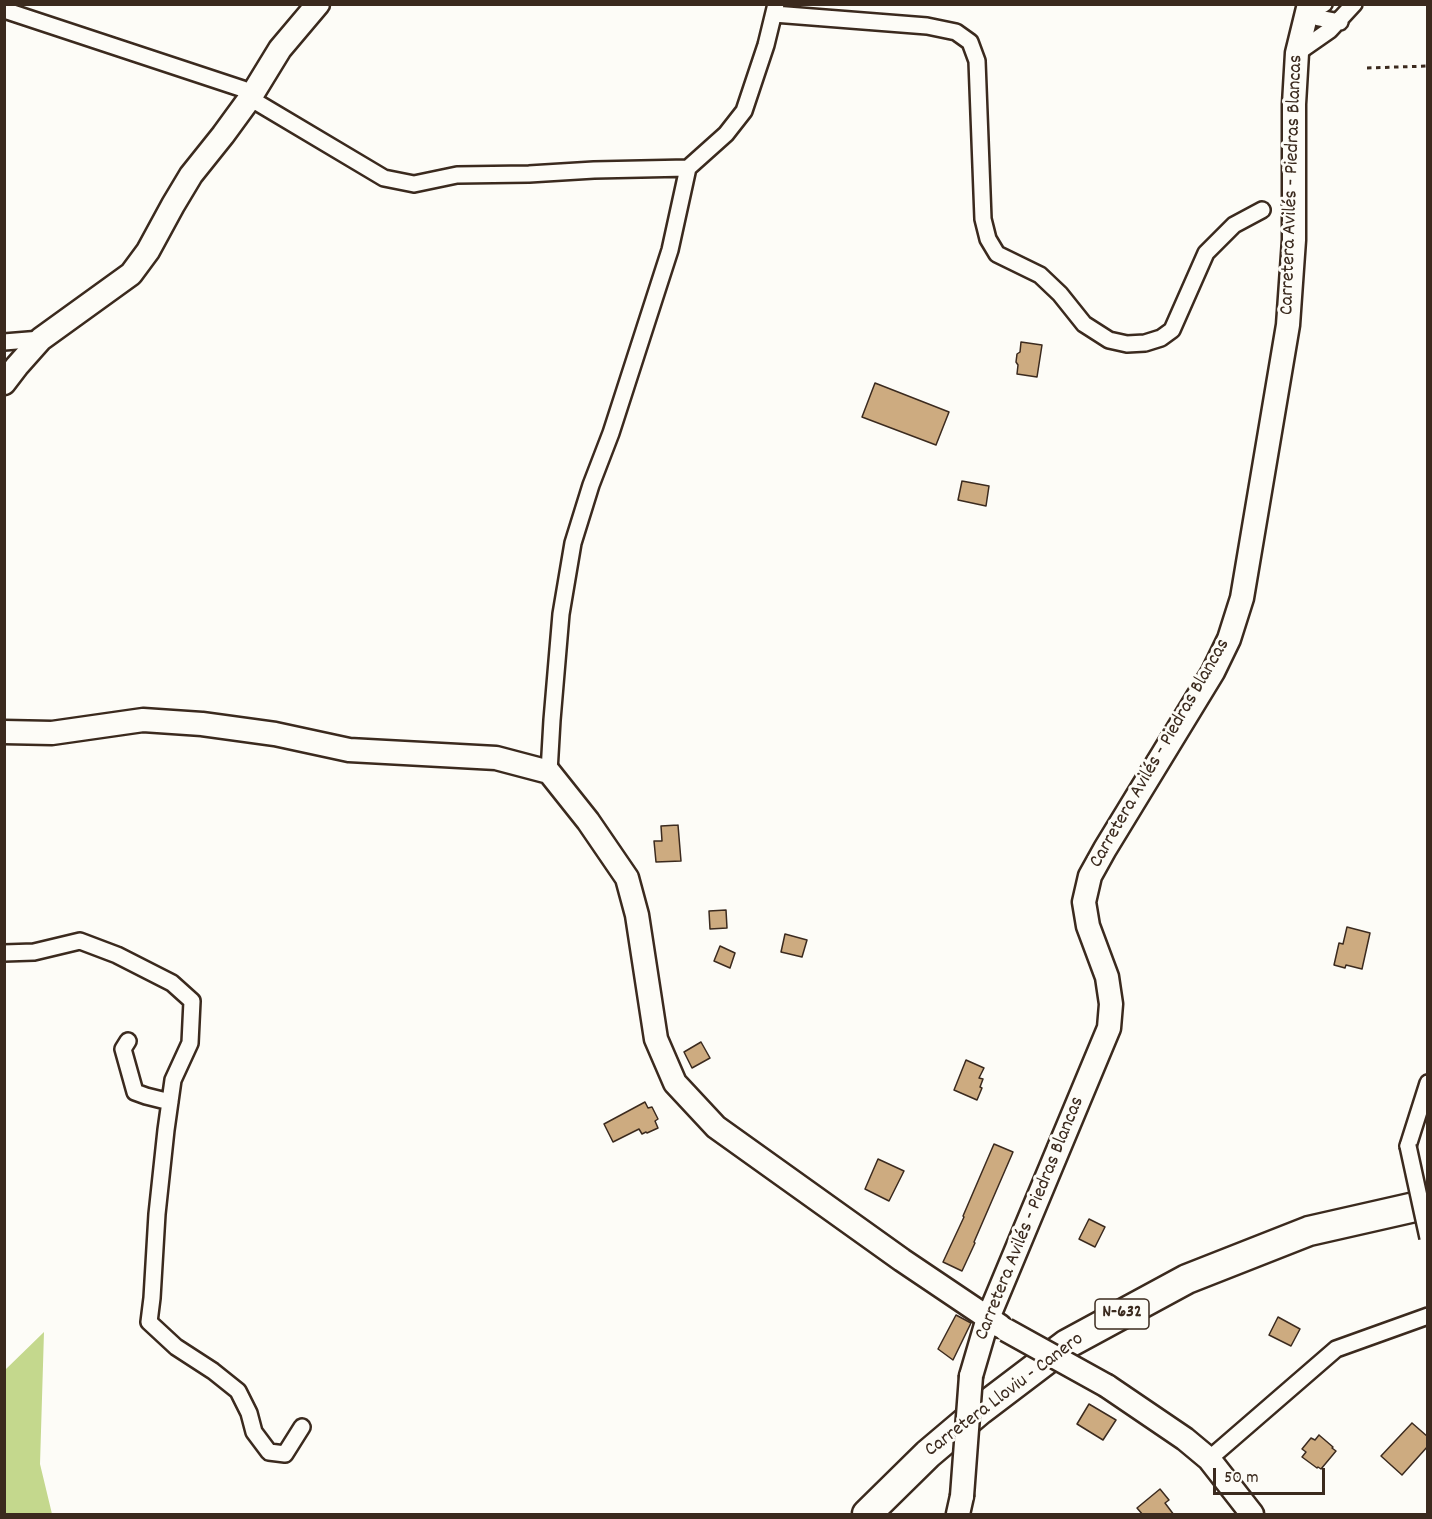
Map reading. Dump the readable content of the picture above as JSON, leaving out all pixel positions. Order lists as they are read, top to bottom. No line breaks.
{"streets":{"highway":["N-632","Carretera Lloviu - Canero"],"street":["Carretera Avilés - Piedras Blancas"]},"scale_bar":"50 m"}
